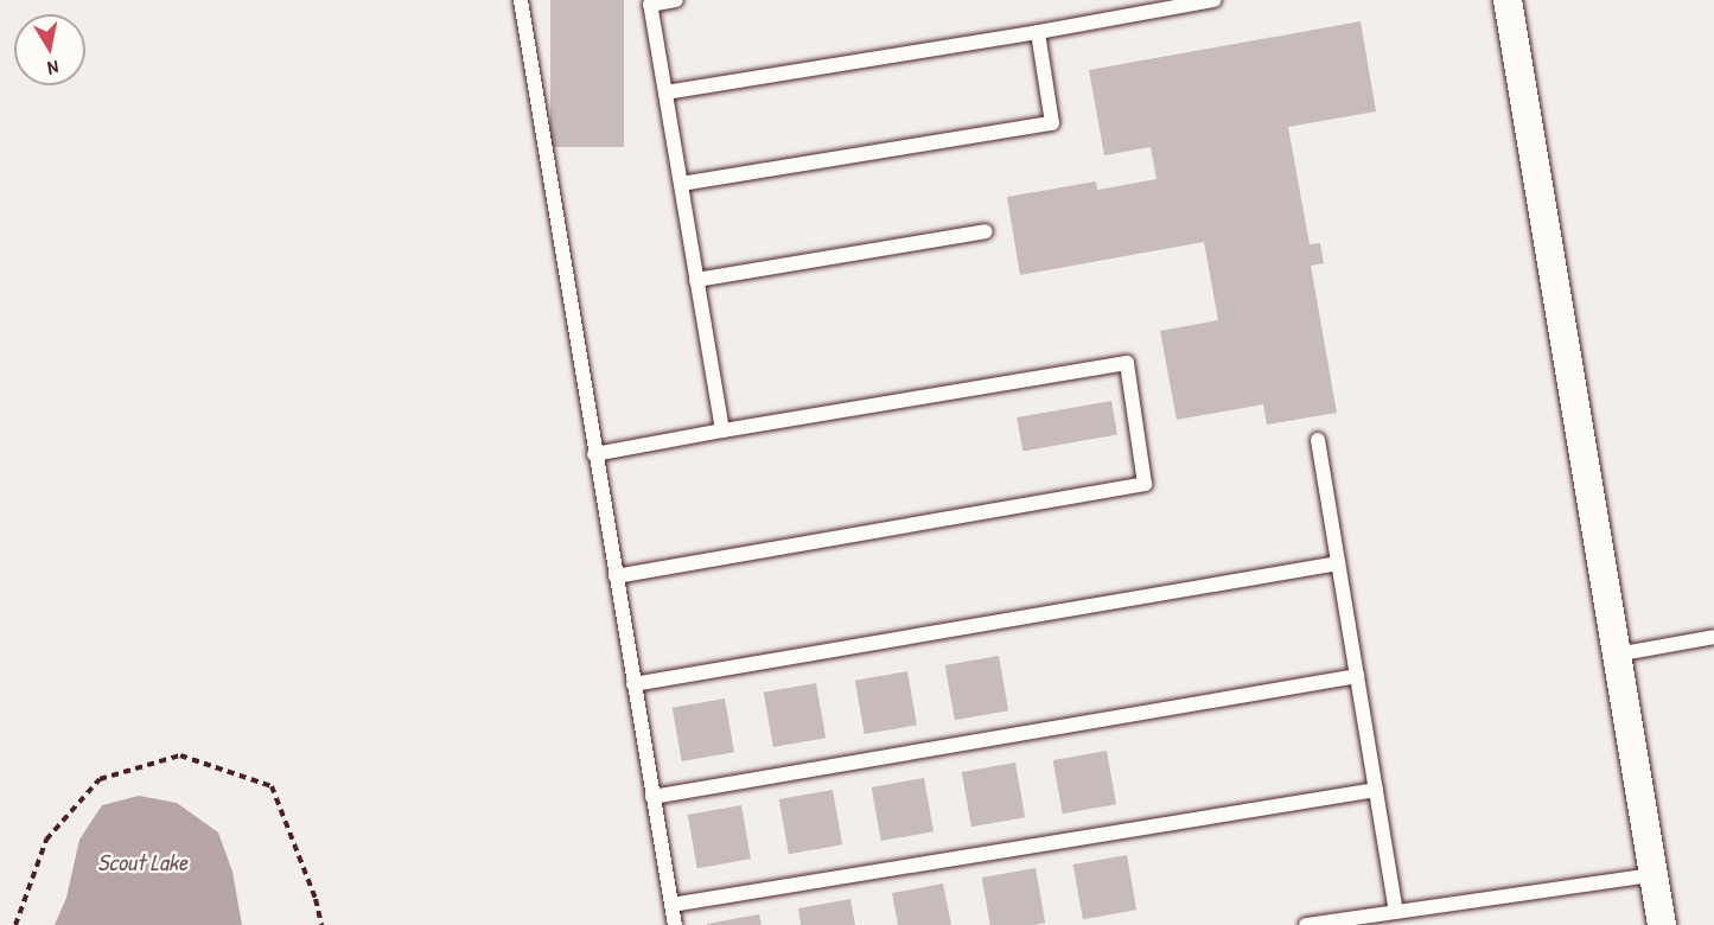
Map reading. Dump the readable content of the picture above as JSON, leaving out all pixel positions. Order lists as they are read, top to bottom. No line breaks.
{"water":["Scout Lake"],"north":"bottom"}
